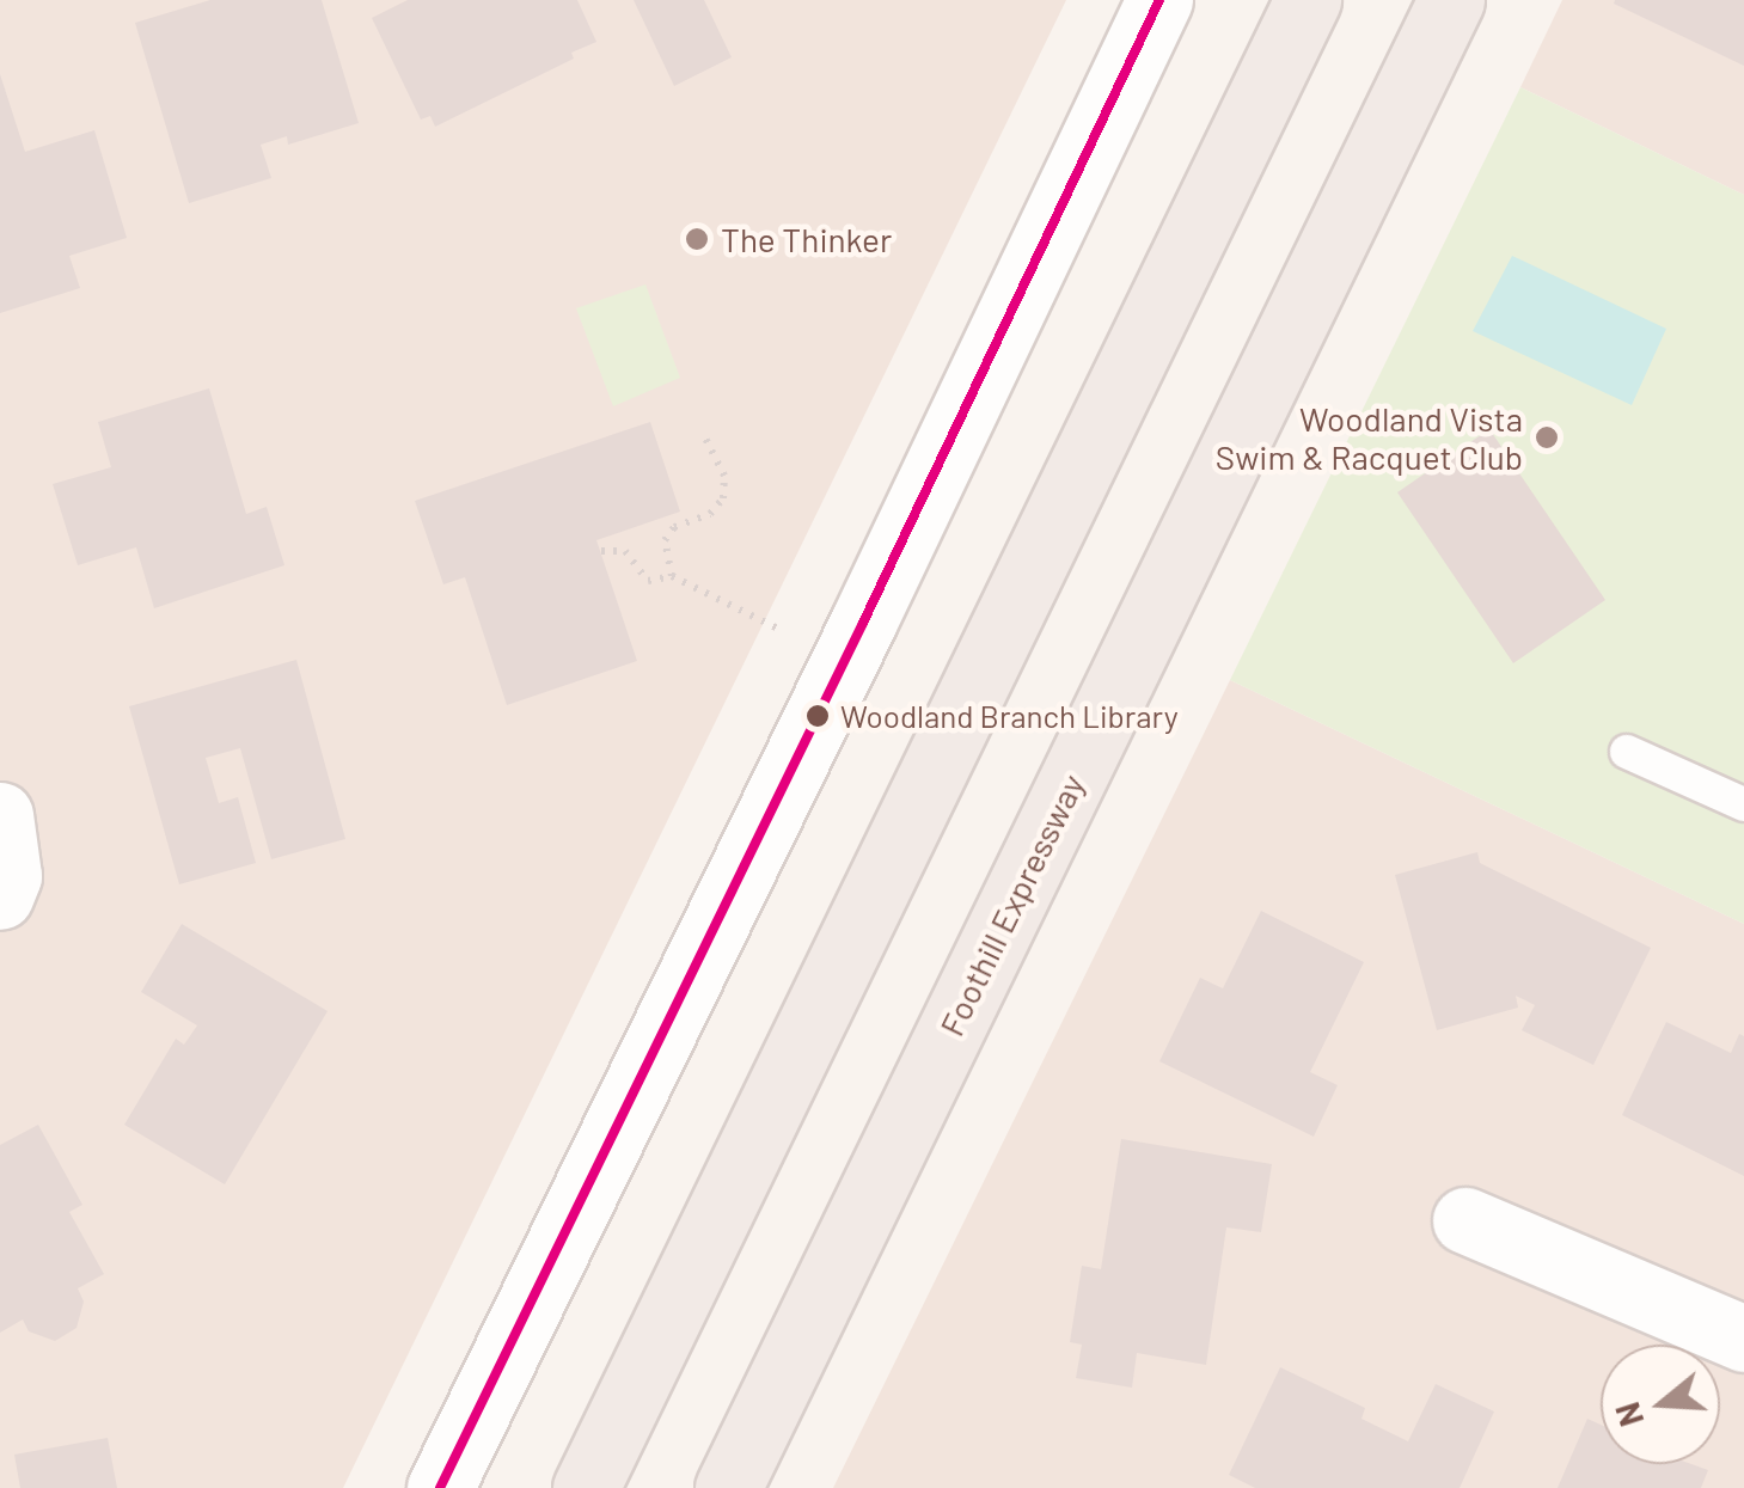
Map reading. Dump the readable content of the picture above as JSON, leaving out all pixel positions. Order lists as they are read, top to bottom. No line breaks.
{"streets":{"highway":["Foothill Expressway"]},"places":["The Thinker","Woodland Vista Swim & Racquet Club","Woodland Branch Library"],"north":"left"}
